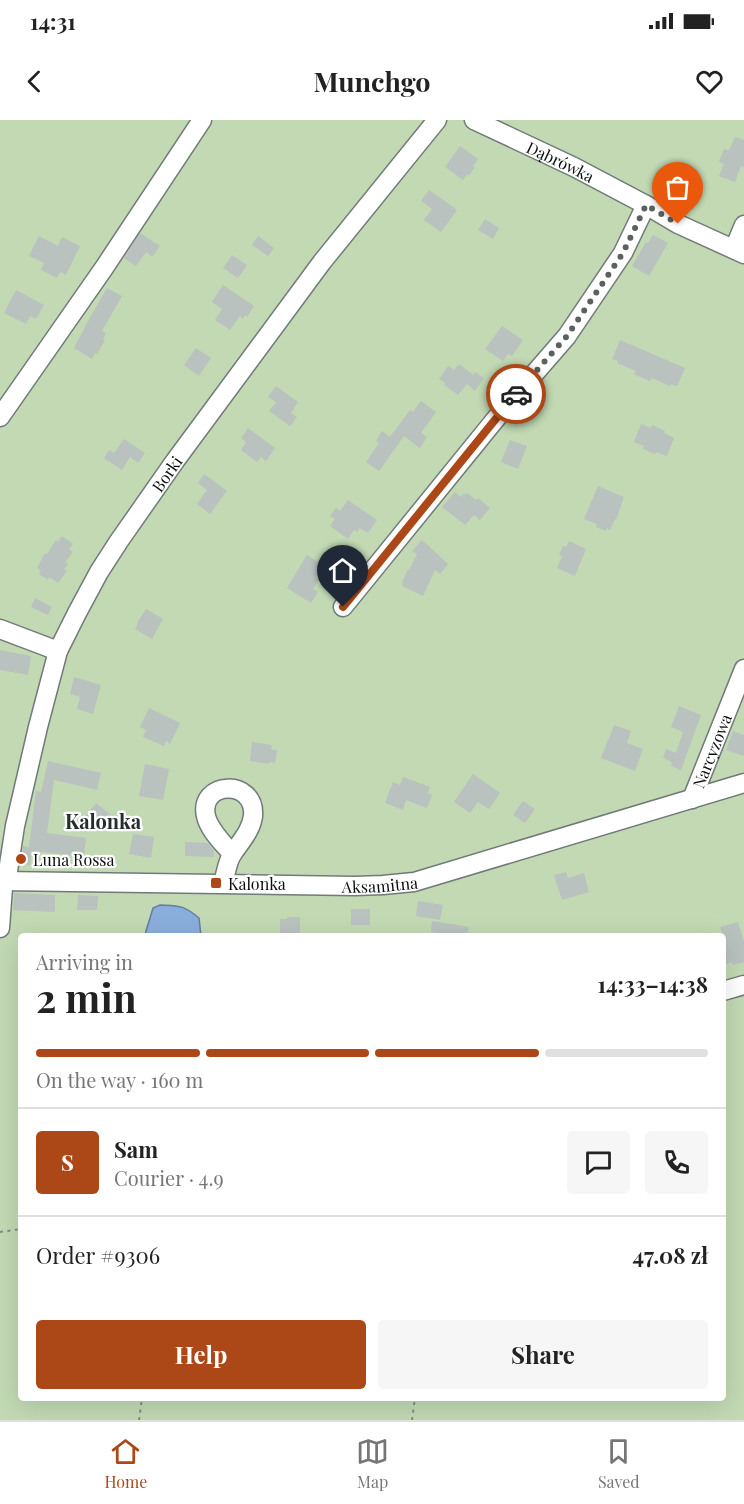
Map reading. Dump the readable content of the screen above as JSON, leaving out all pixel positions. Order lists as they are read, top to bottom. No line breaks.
{"streets":{"street":["Dąbrówka","Borki","Narcyzowa","Aksamitna"]},"crossings":[["Borki","Aksamitna"],["Narcyzowa","Aksamitna"]],"districts":["Kalonka"],"places":{"other":["Luna Rossa"],"transit":["Kalonka"]},"page":{"status":"14:31","header":"Munchgo","heading":["2 min","Arriving in","14:33–14:38"],"panel":["Sam","Courier · 4.9","Order #9306","47.08 zł"],"bar":"On the way · 160 m","round":"S","buttons":["Help","Share"],"tabs":["Home","Map","Saved"]}}
